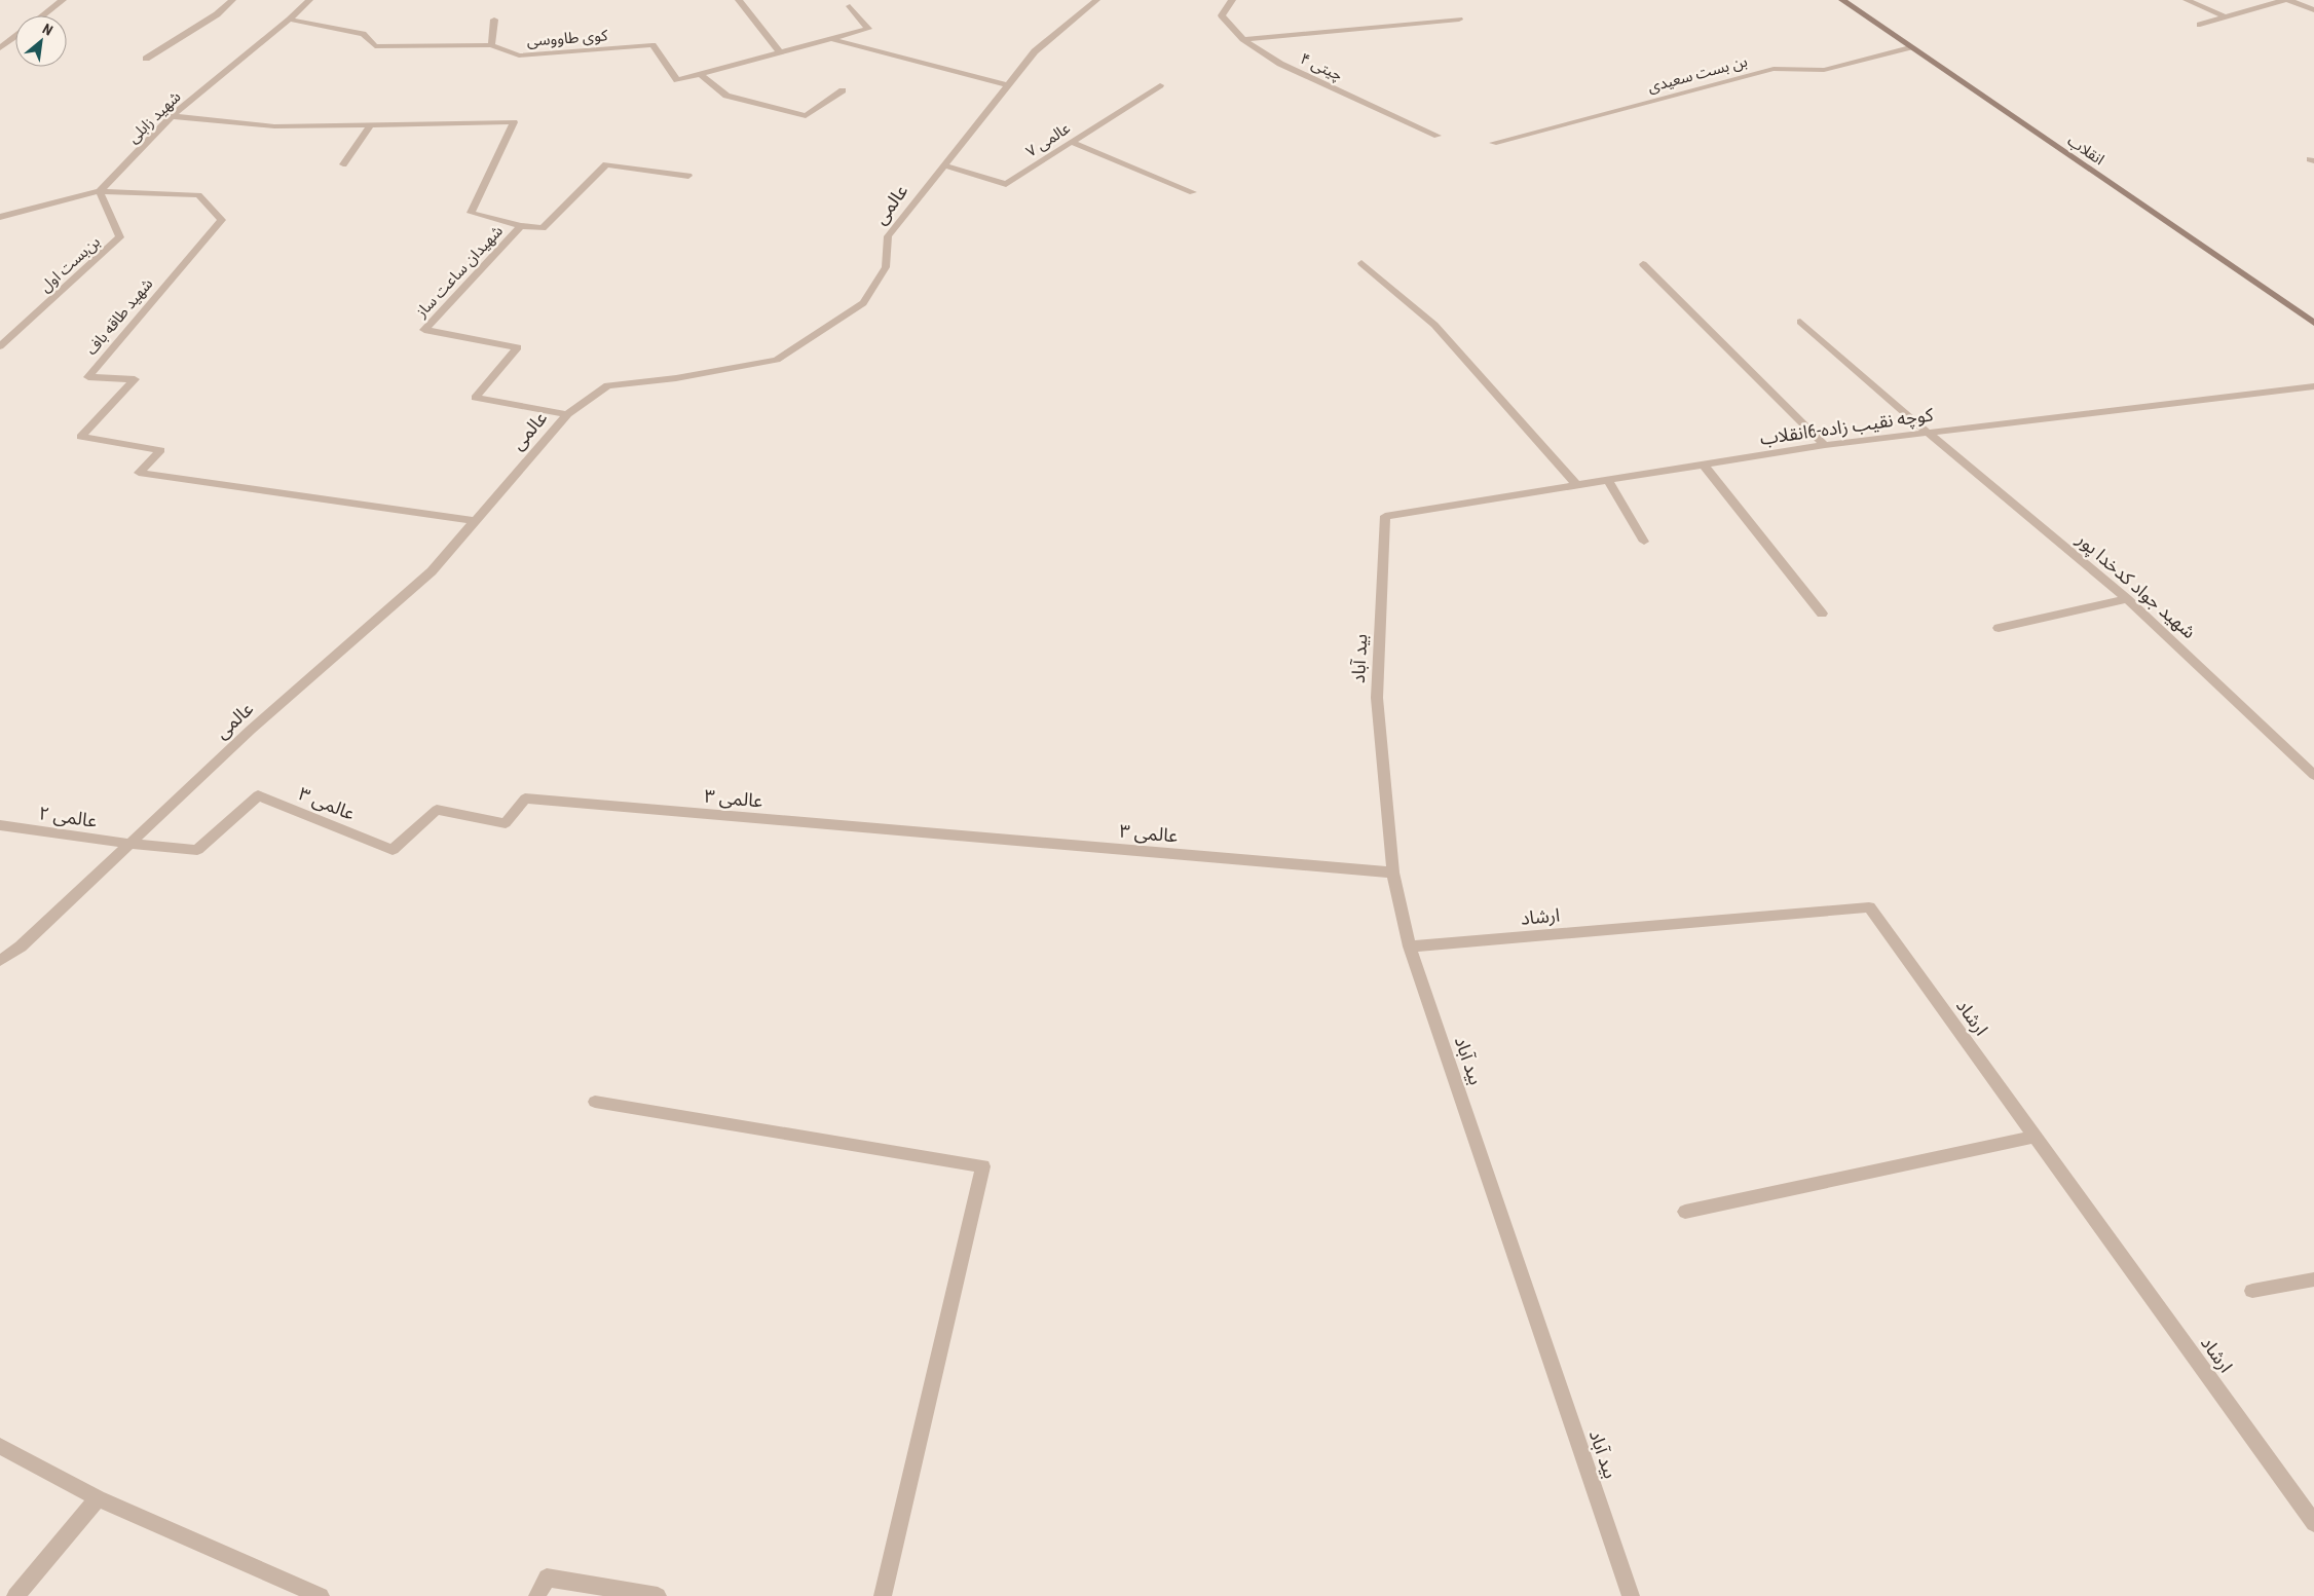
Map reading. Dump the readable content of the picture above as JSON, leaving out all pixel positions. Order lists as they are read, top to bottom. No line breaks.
{"streets":{"main road":["انقلاب"],"street":["کوی طاووسی","چیتی ۴","بن بست سعیدی","شهید زابلی","عالمی ۷","عالمی","بن‌بست اول","شهیدان ساعت ساز","شهید طاقه باف","کوچه نقیب زاده-6انقلاب","شهید جواد کدخدا پور","بید آباد","عالمی ۳","عالمی ۲","ارشاد"]},"crossings":[["کوی طاووسی","شهید زابلی"],["بن بست سعیدی","انقلاب"],["شهید زابلی","بن‌بست اول"],["شهید زابلی","شهیدان ساعت ساز"],["شهید زابلی","شهید طاقه باف"],["عالمی ۷","عالمی"],["عالمی","شهیدان ساعت ساز"],["عالمی","شهید طاقه باف"],["عالمی","عالمی ۳"],["عالمی","عالمی ۲"],["بن‌بست اول","شهید طاقه باف"],["کوچه نقیب زاده-6انقلاب","شهید جواد کدخدا پور"],["کوچه نقیب زاده-6انقلاب","بید آباد"],["بید آباد","عالمی ۳"],["بید آباد","ارشاد"],["عالمی ۳","عالمی ۲"]],"north":"top right"}
